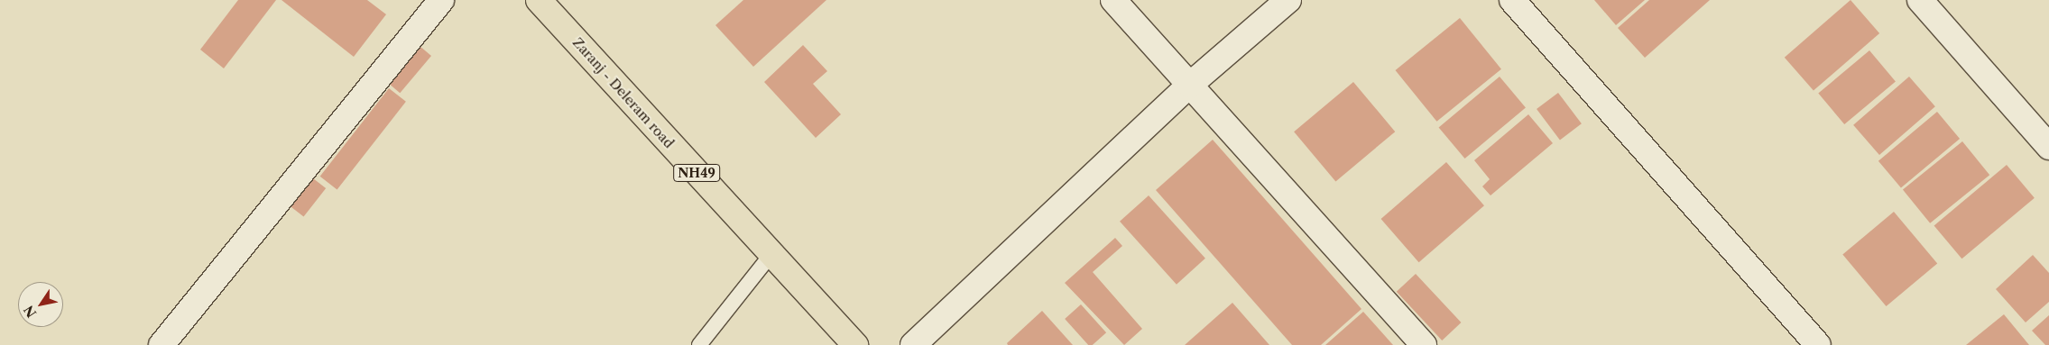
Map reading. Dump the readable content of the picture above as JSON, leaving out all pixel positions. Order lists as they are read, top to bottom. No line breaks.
{"streets":{"highway":["Zaranj - Deleram road","NH49"]},"north":"bottom left"}
